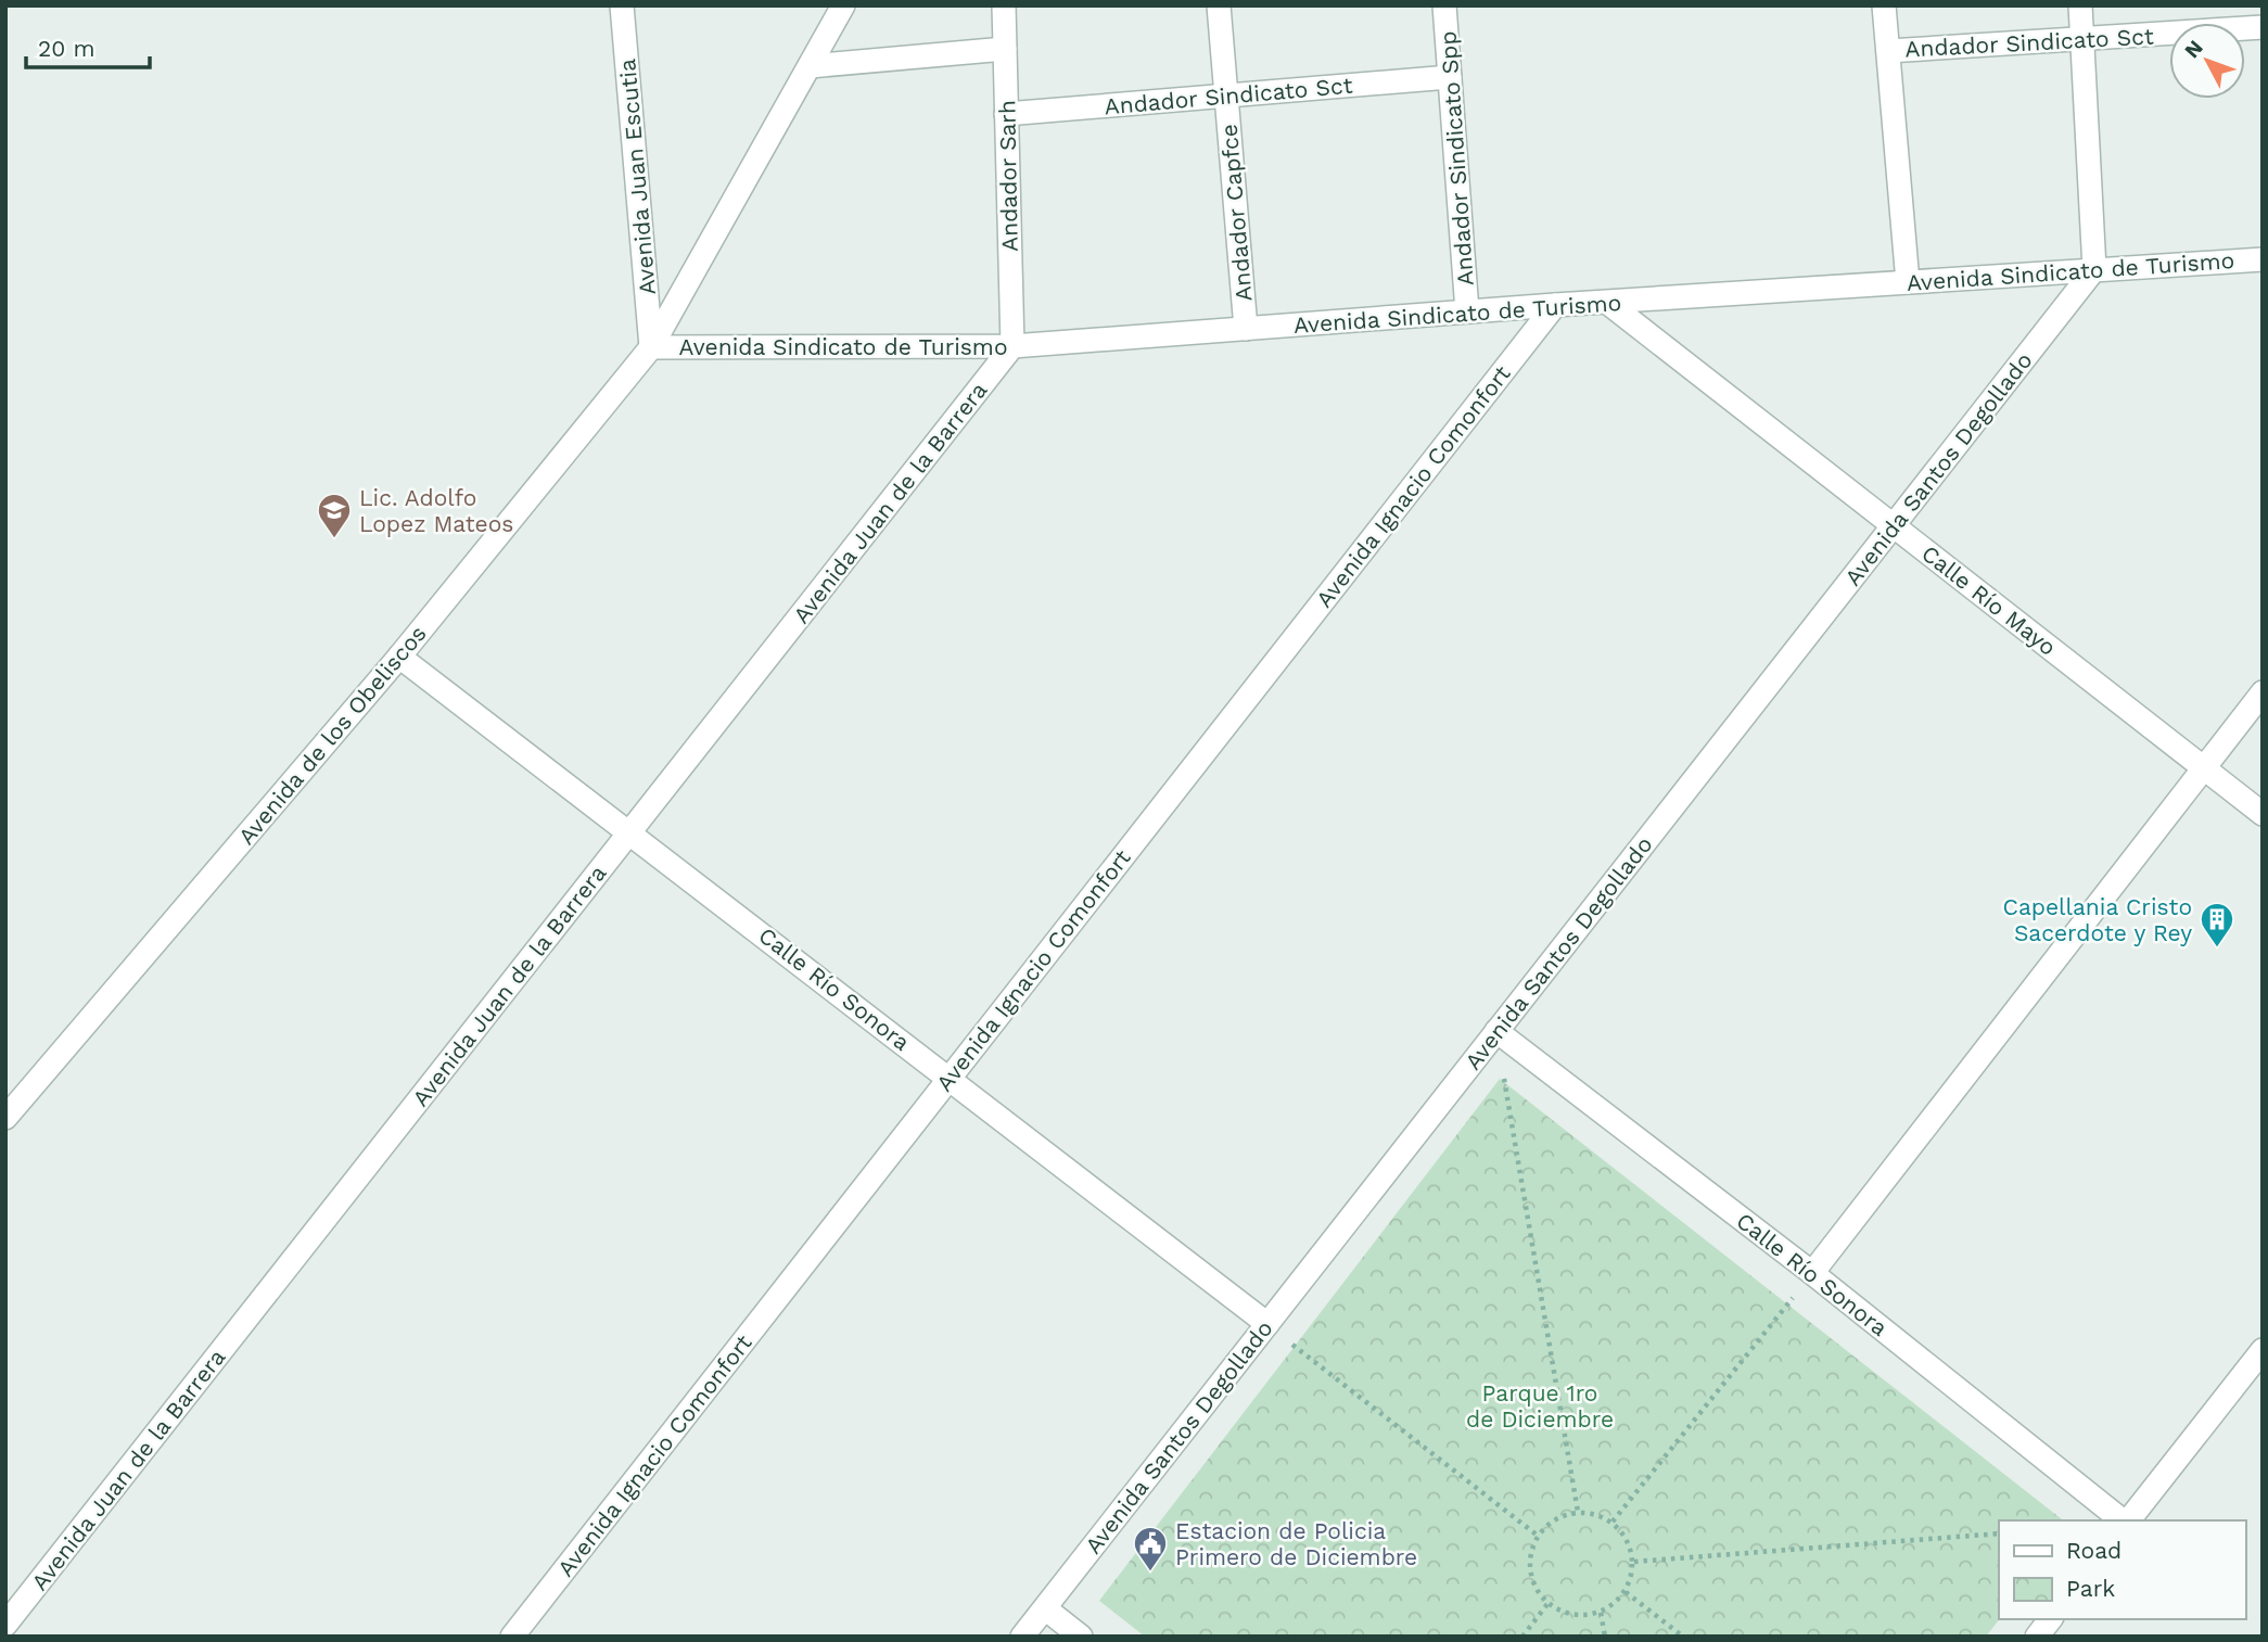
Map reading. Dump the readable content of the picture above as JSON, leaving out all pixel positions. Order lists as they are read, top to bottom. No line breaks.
{"streets":{"street":["Andador Sindicato Sct","Andador Sindicato Spp","Andador Sarh","Avenida Juan Escutia","Andador Capfce","Avenida Sindicato de Turismo","Avenida Santos Degollado","Avenida Ignacio Comonfort","Avenida Juan de la Barrera","Calle Río Mayo","Avenida de los Obeliscos","Calle Río Sonora"]},"crossings":[["Andador Sindicato Sct","Andador Sindicato Spp"],["Andador Sindicato Sct","Andador Sarh"],["Andador Sindicato Sct","Andador Capfce"],["Andador Sindicato Spp","Avenida Sindicato de Turismo"],["Andador Sarh","Avenida Sindicato de Turismo"],["Andador Sarh","Avenida Juan de la Barrera"],["Avenida Juan Escutia","Avenida Sindicato de Turismo"],["Avenida Juan Escutia","Avenida de los Obeliscos"],["Andador Capfce","Avenida Sindicato de Turismo"],["Avenida Sindicato de Turismo","Avenida Santos Degollado"],["Avenida Sindicato de Turismo","Avenida Ignacio Comonfort"],["Avenida Sindicato de Turismo","Avenida Juan de la Barrera"],["Avenida Sindicato de Turismo","Calle Río Mayo"],["Avenida Sindicato de Turismo","Avenida de los Obeliscos"],["Avenida Santos Degollado","Calle Río Mayo"],["Avenida Santos Degollado","Calle Río Sonora"],["Avenida Ignacio Comonfort","Calle Río Sonora"],["Avenida Juan de la Barrera","Calle Río Sonora"],["Avenida de los Obeliscos","Calle Río Sonora"]],"parks":["Parque 1ro de Diciembre"],"places":{"school or university":["Lic. Adolfo Lopez Mateos"],"building":["Capellania Cristo Sacerdote y Rey"],"public building":["Estacion de Policia Primero de Diciembre"]},"legend":["Road","Park"],"scale_bar":"20 m","north":"top left"}
